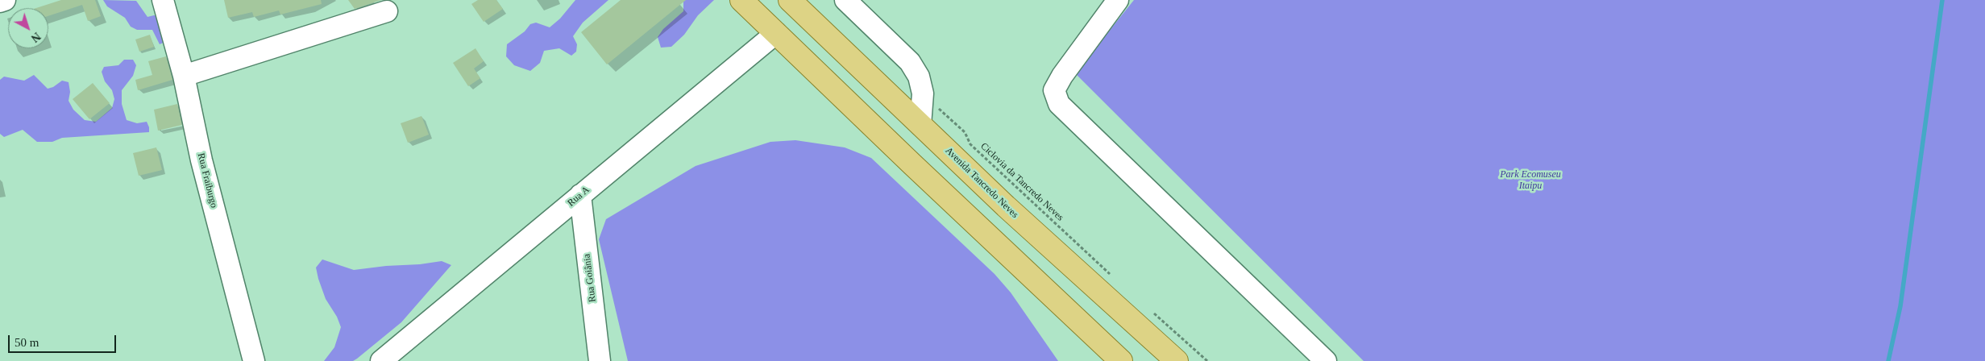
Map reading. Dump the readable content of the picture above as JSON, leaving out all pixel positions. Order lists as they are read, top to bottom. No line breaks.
{"streets":{"main road":["Avenida Tancredo Neves"],"street":["Rua Fraiburgo","Rua A","Rua Goiânia"],"path":["Ciclovia da Tancredo Neves"]},"crossings":[["Rua A","Rua Goiânia"]],"parks":["Park Ecomuseu Itaipu"],"scale_bar":"50 m","north":"bottom right"}
